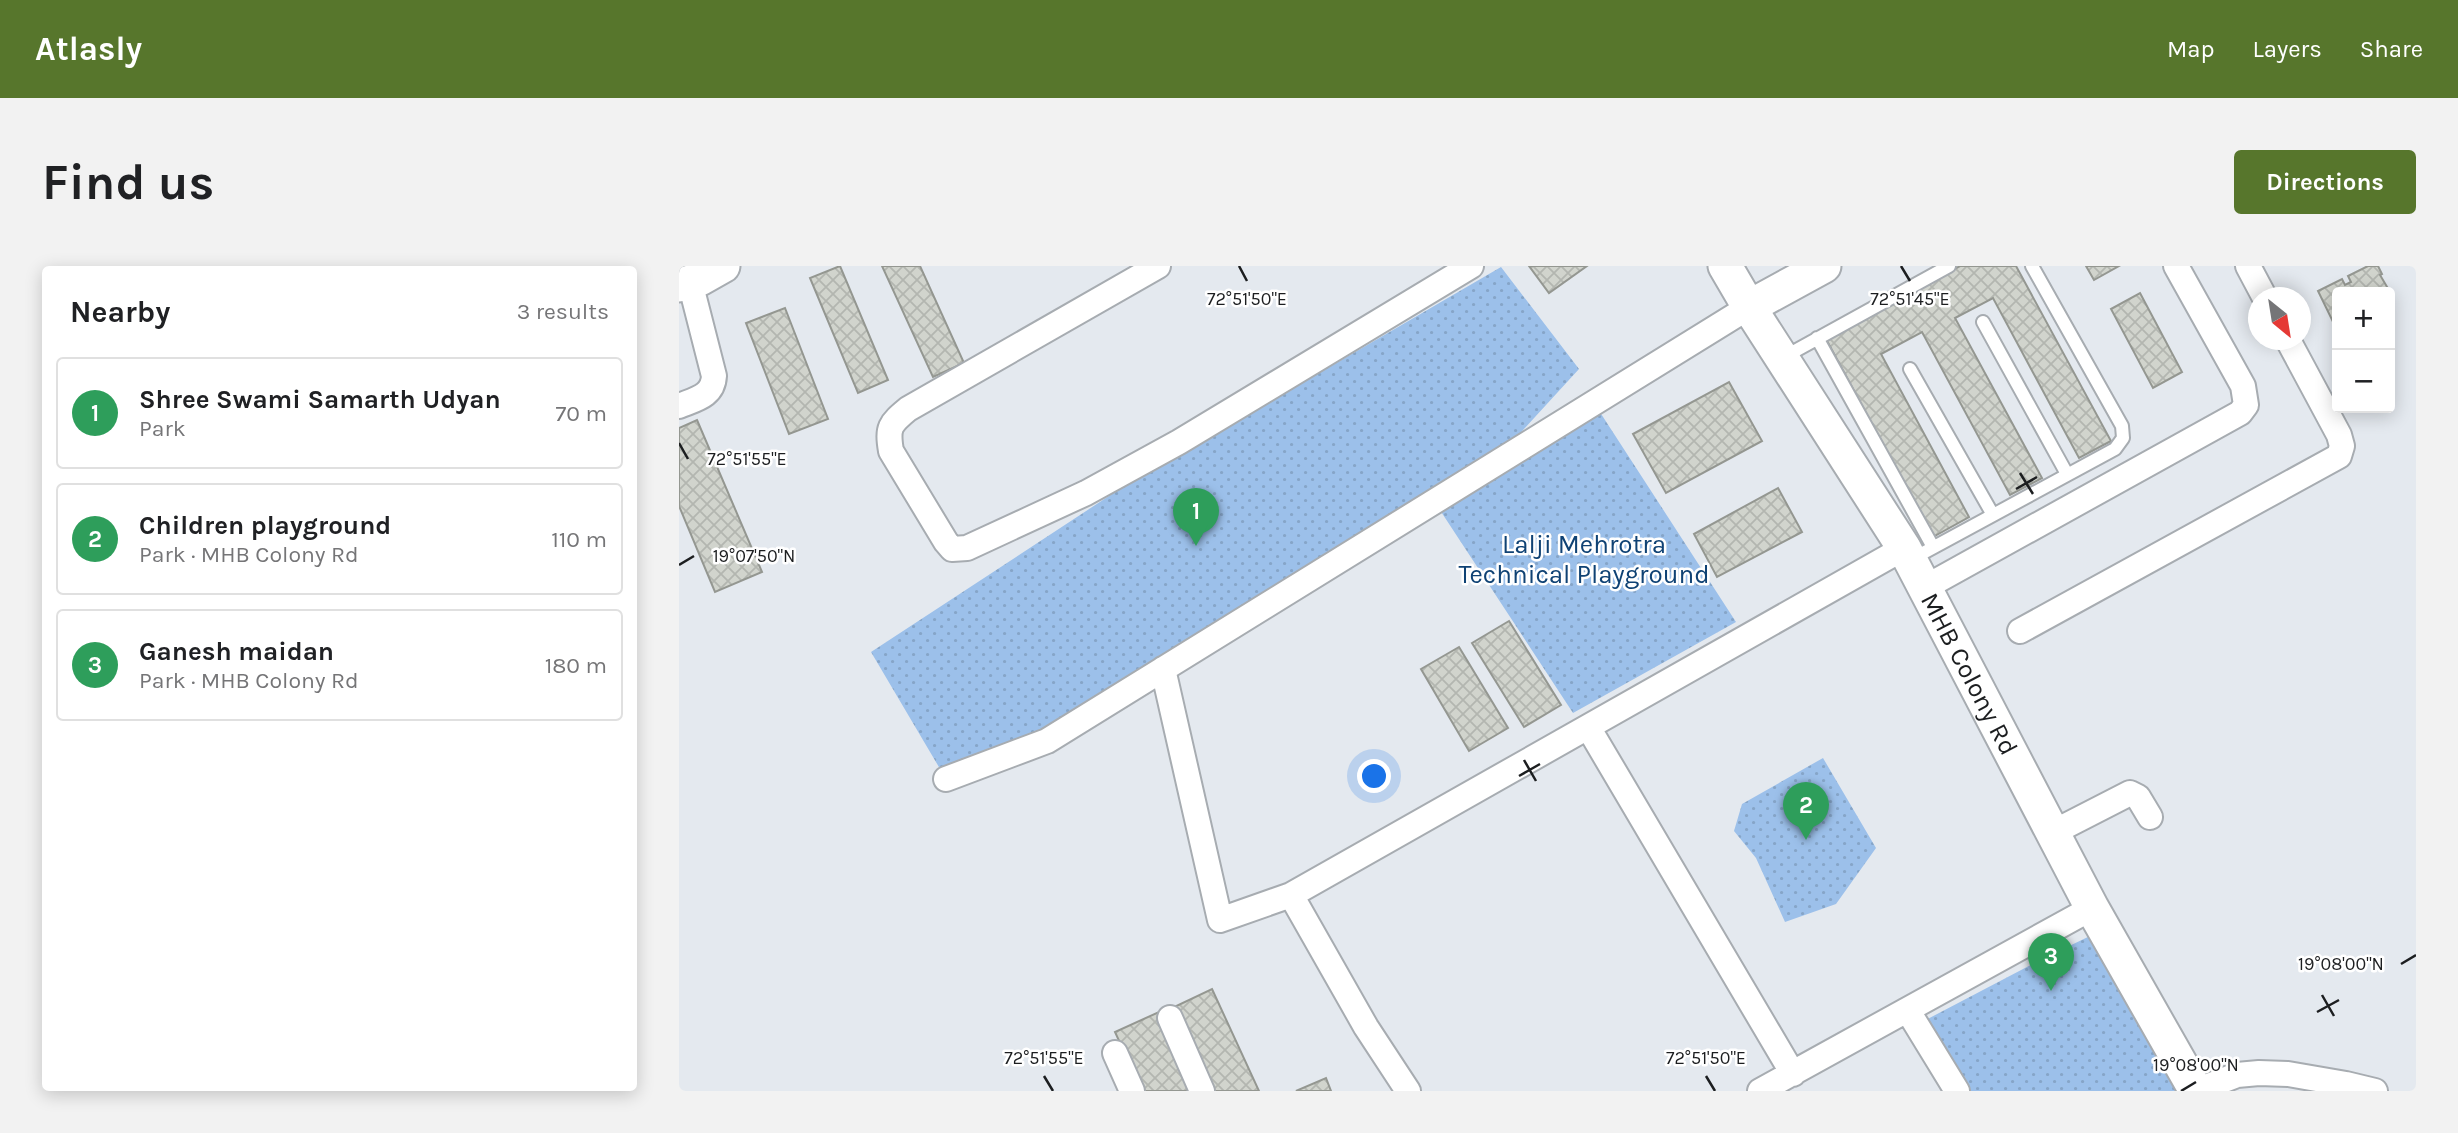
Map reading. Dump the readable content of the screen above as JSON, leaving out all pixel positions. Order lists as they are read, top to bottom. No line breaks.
{"streets":{"street":["MHB Colony Rd"]},"parks":["Lalji Mehrotra Technical Playground"],"north":"bottom right","page":{"header":"Atlasly","nav":["Map","Layers","Share"],"buttons":"Directions","title":"Find us","heading":["Nearby","3 results"],"map_buttons":["+","−"],"list":[{"mark":"1","name":"Shree Swami Samarth Udyan","note":"Park","value":"70 m"},{"mark":"2","name":"Children playground","note":"Park · MHB Colony Rd","value":"110 m"},{"mark":"3","name":"Ganesh maidan","note":"Park · MHB Colony Rd","value":"180 m"}],"pins":["1","2","3"]},"coordinates":["72°51'50\"E","72°51'45\"E","72°51'55\"E","19°07'50\"N","19°08'00\"N"]}
